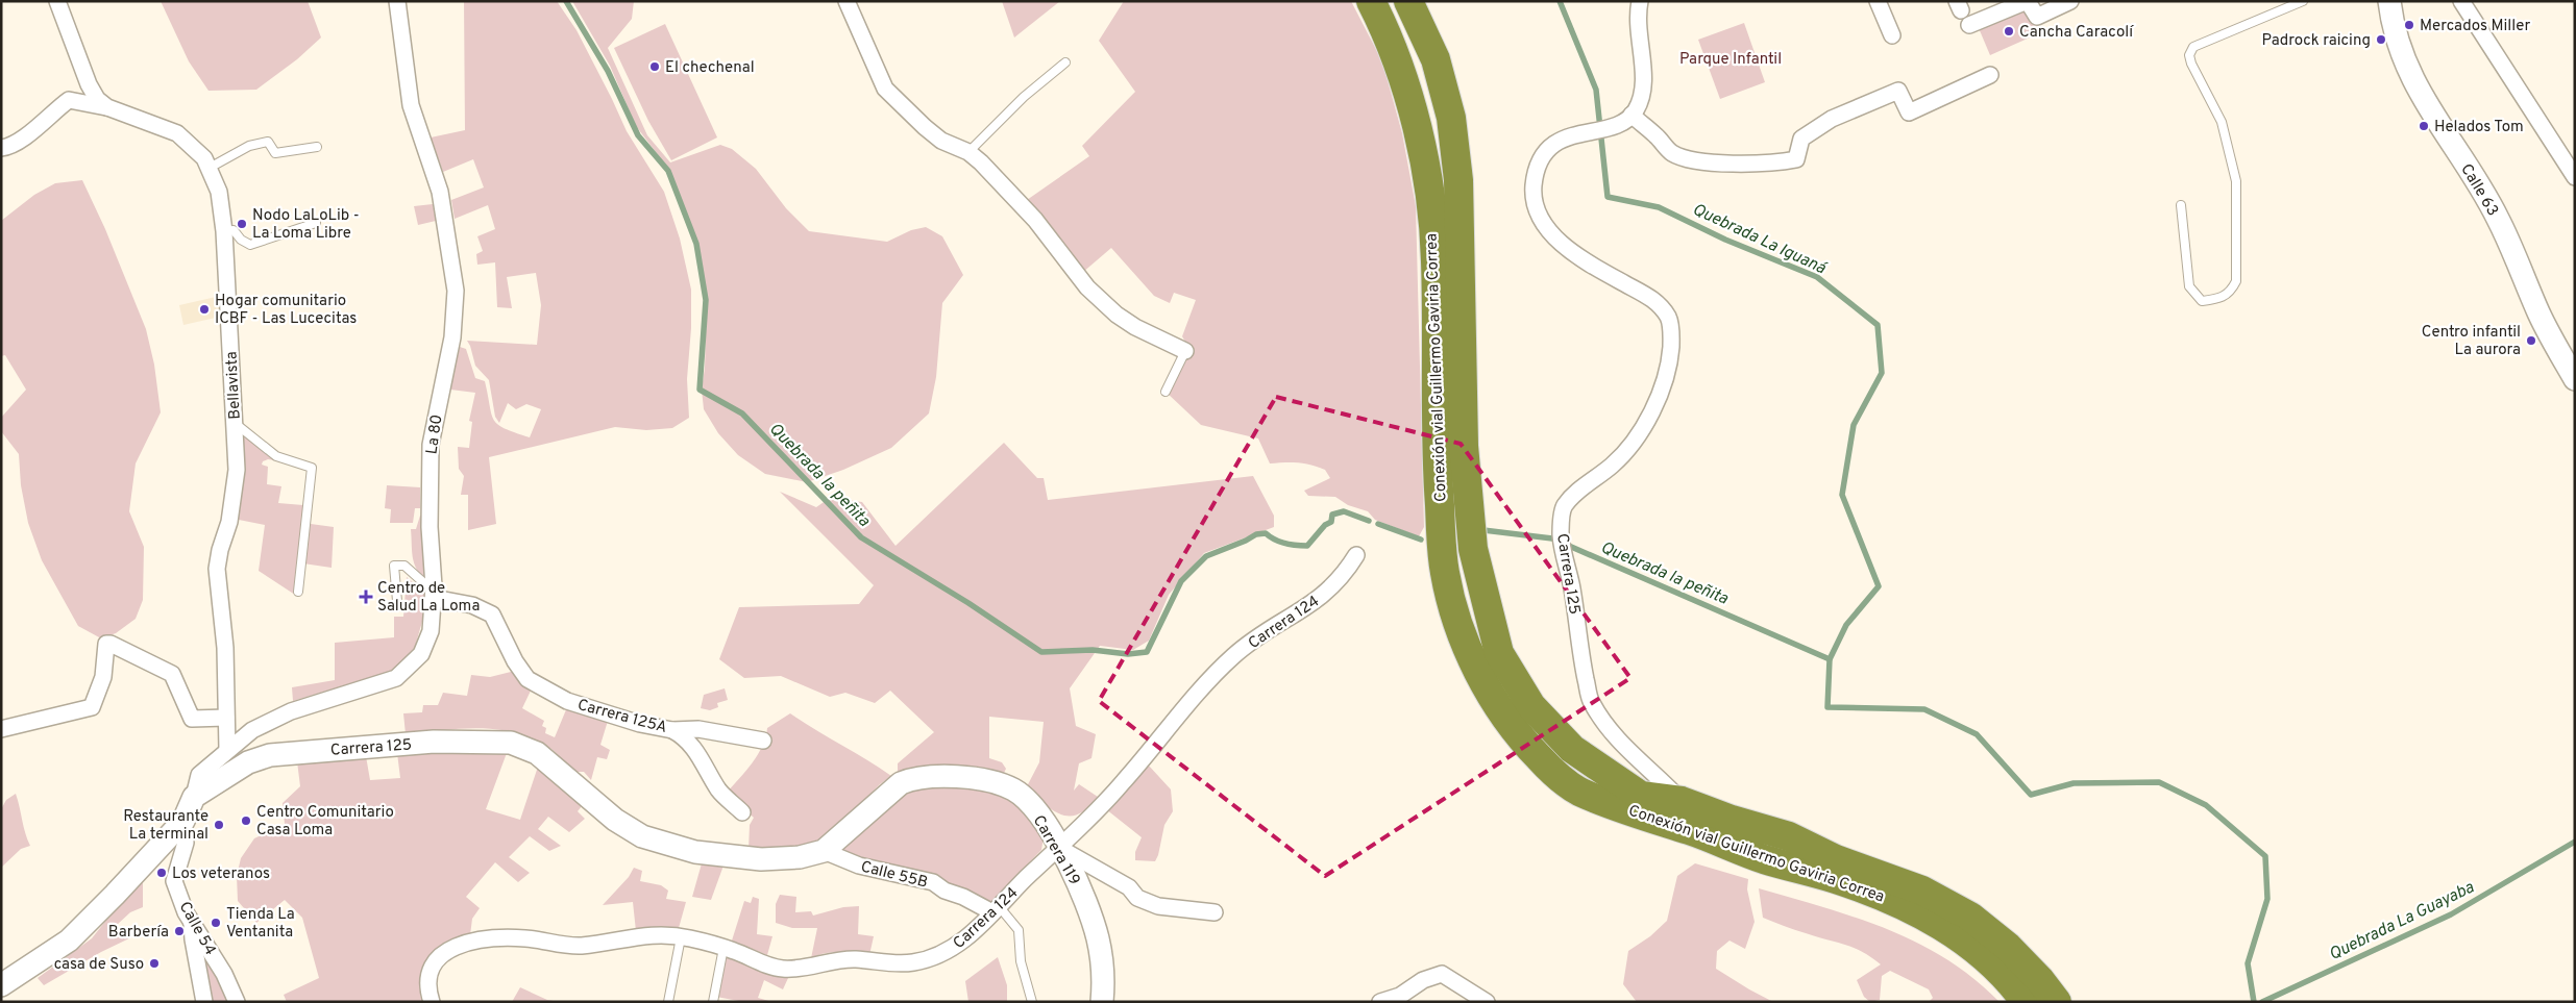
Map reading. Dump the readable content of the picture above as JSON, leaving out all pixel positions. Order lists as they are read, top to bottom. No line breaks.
{"streets":{"highway":["Conexión vial Guillermo Gaviria Correa"],"street":["Calle 63","Bellavista","La 80","Carrera 125","Carrera 124","Carrera 125A","Carrera 119","Calle 55B","Calle 54"]},"crossings":[["Conexión vial Guillermo Gaviria Correa","Carrera 125"],["Bellavista","La 80"],["La 80","Carrera 125"],["La 80","Carrera 125A"],["Carrera 125","Carrera 119"],["Carrera 124","Carrera 119"],["Carrera 124","Calle 55B"],["Carrera 119","Calle 55B"]],"water":["Quebrada La Iguaná","Quebrada la peñita","Quebrada La Guayaba"],"parks":["Parque Infantil"],"places":{"other":["Mercados Miller","Cancha Caracolí","Padrock raicing","El chechenal","Helados Tom","Nodo LaLoLib - La Loma Libre","Hogar comunitario ICBF - Las Lucecitas","Centro infantil La aurora","Centro Comunitario Casa Loma","Restaurante La terminal","Los veteranos","Tienda La Ventanita","Barbería","casa de Suso"],"health":["Centro de Salud La Loma"]}}
